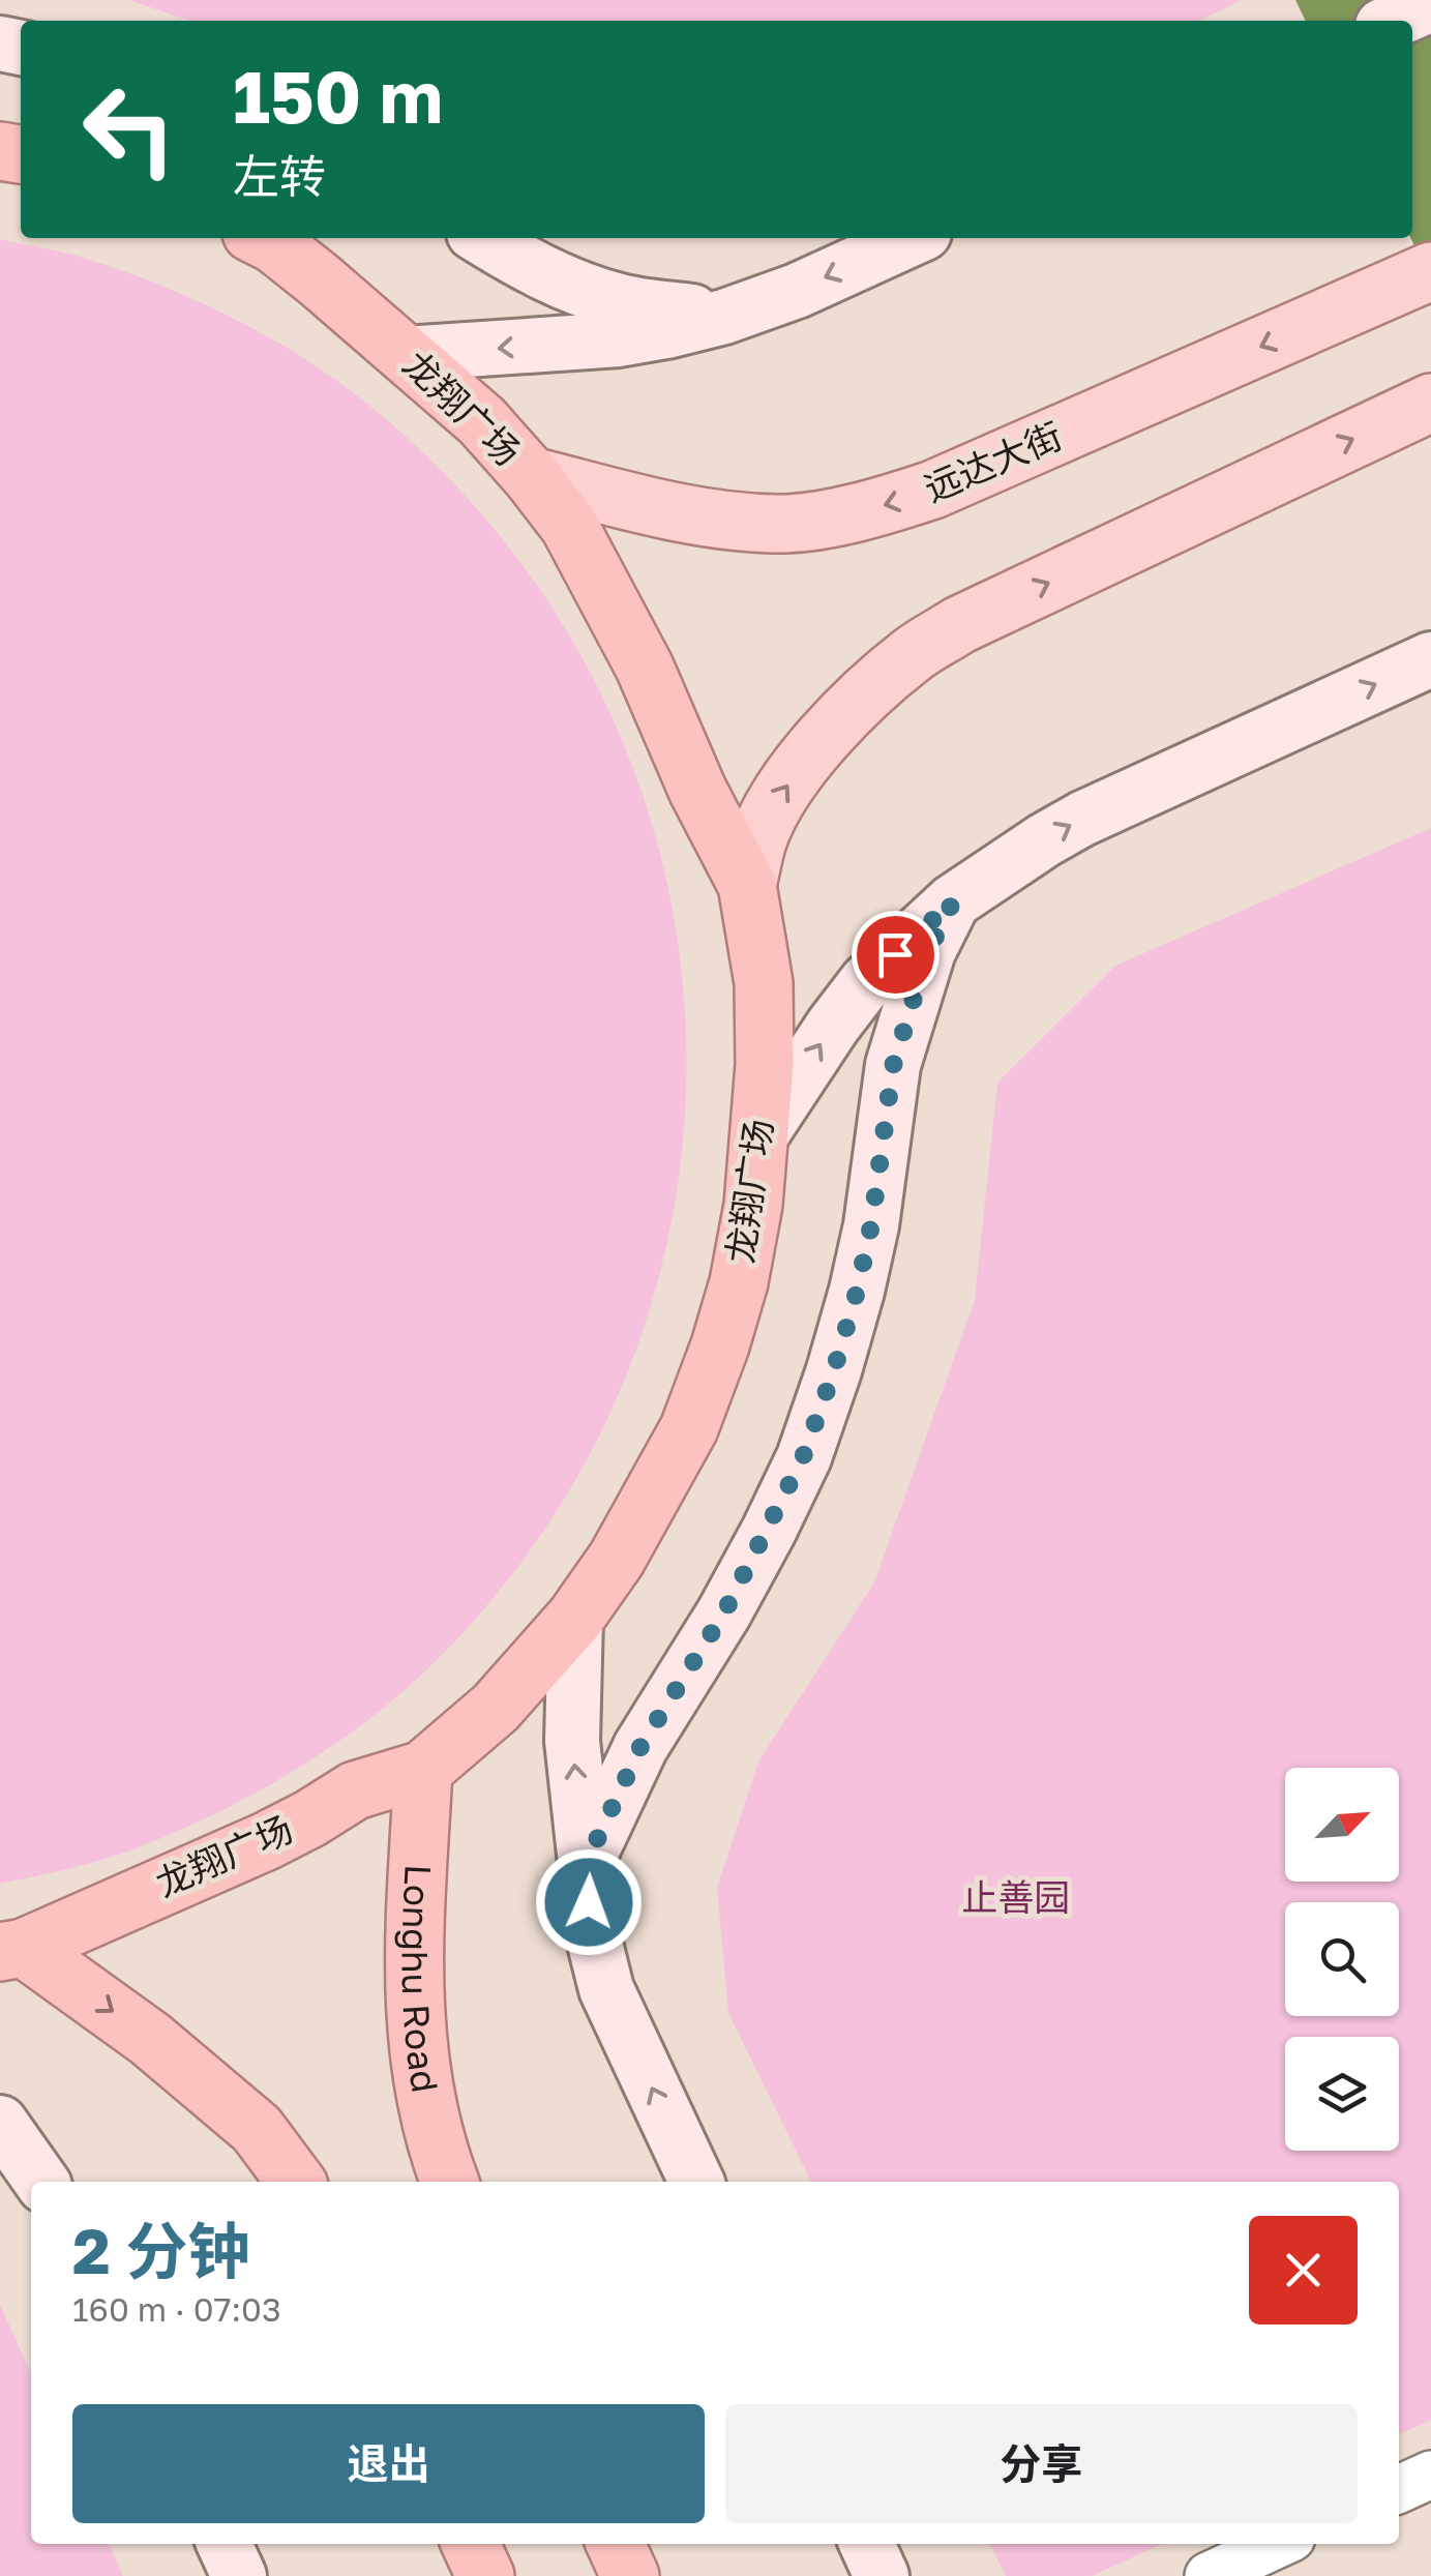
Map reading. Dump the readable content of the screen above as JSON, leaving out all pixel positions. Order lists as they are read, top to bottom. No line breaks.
{"streets":{"highway":["龙翔广场","Longhu Road"],"main road":["远达大街"]},"crossings":[["龙翔广场","远达大街"],["龙翔广场","Longhu Road"]],"parks":["止善园"],"north":"top right","page":{"turn":["150 m","左转"],"heading":["2 分钟","160 m · 07:03"],"buttons":["退出","分享"]}}
